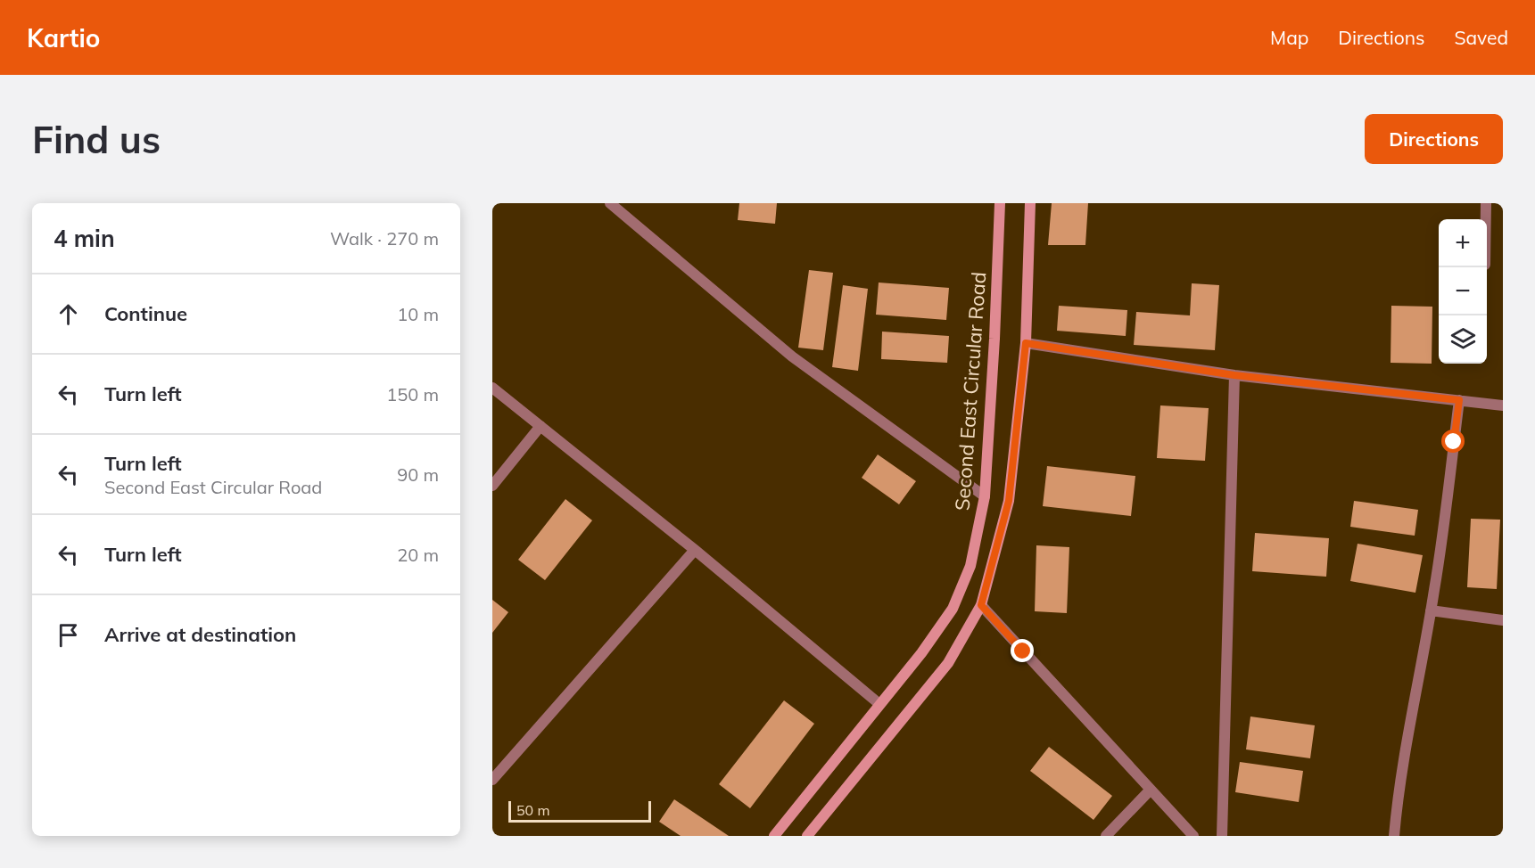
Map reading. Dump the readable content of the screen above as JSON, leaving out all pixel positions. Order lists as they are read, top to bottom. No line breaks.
{"streets":{"main road":["Second East Circular Road"]},"scale_bar":"50 m","page":{"header":"Kartio","nav":["Map","Directions","Saved"],"buttons":"Directions","title":"Find us","heading":["4 min","Walk · 270 m"],"map_buttons":["+","−"],"list":[["Continue","10 m"],["Turn left","150 m"],["Turn left","Second East Circular Road","90 m"],["Turn left","20 m"],"Arrive at destination"],"scale":"50 m"}}
